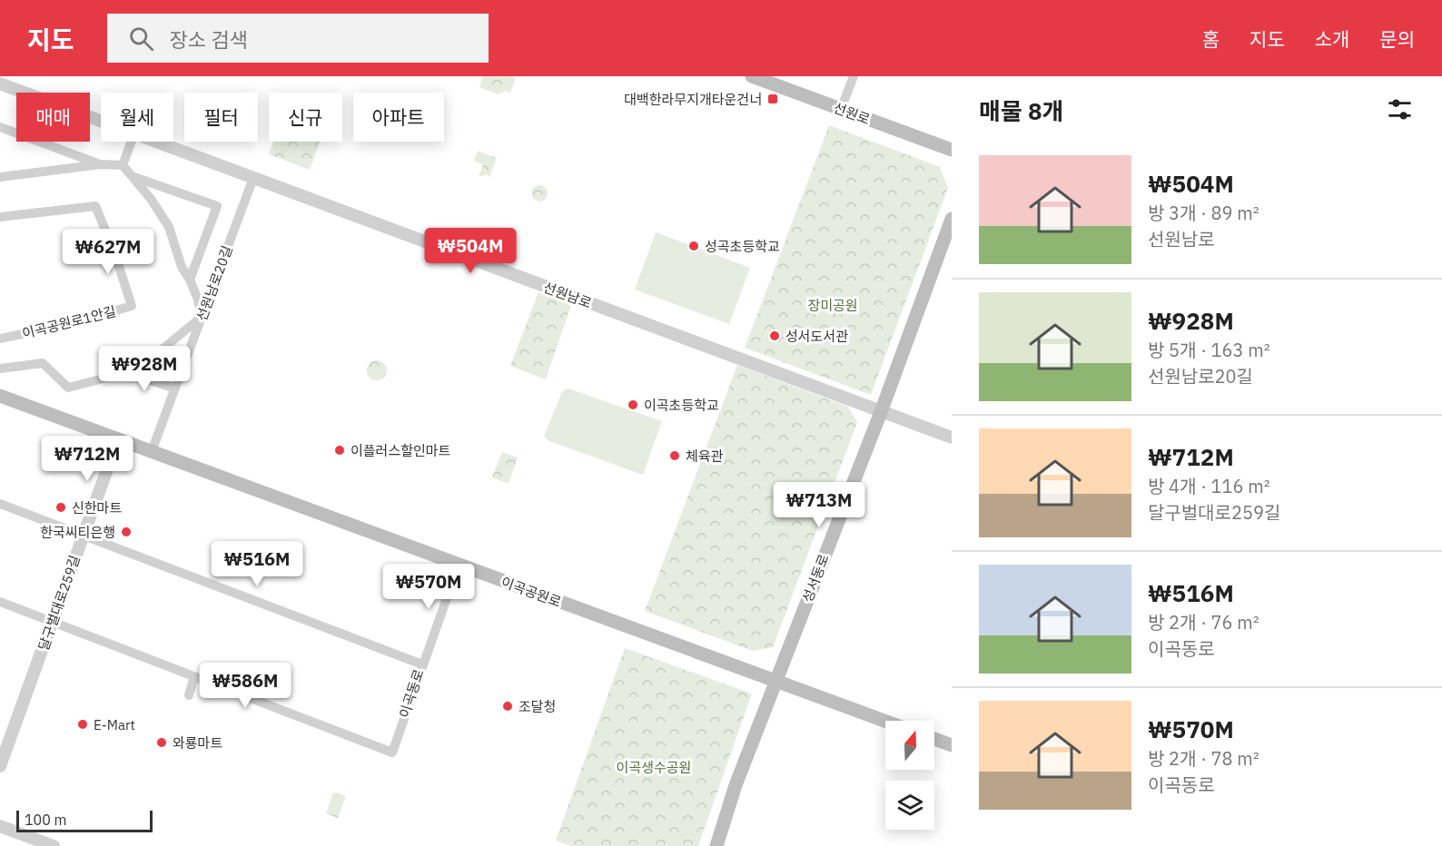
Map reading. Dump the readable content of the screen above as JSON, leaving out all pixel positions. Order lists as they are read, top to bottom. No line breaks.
{"streets":{"main road":["선원로","성서동로","이곡공원로"],"street":["선원남로20길","선원남로","이곡공원로1안길","달구벌대로259길","이곡동로"]},"crossings":[["선원남로20길","선원남로"],["선원남로20길","이곡공원로"],["선원남로","성서동로"],["성서동로","이곡공원로"],["이곡공원로","달구벌대로259길"],["달구벌대로259길","이곡동로"]],"parks":["장미공원","이곡생수공원"],"places":{"transit":["대백한라무지개타운건너"],"other":["성곡초등학교","성서도서관","이곡초등학교","이플러스할인마트","체육관","신한마트","한국씨티은행","조달청","E-Mart","와룡마트"]},"scale_bar":"100 m","north":"top","page":{"header":"지도","search":"장소 검색","nav":["홈","지도","소개","문의"],"heading":"매물 8개","chip":["매매","월세","필터","신규","아파트"],"list":[{"name":"₩504M","note":"방 3개 · 89 m² · 선원남로"},{"name":"₩928M","note":"방 5개 · 163 m² · 선원남로20길"},{"name":"₩712M","note":"방 4개 · 116 m² · 달구벌대로259길"},{"name":"₩516M","note":"방 2개 · 76 m² · 이곡동로"},{"name":"₩570M","note":"방 2개 · 78 m² · 이곡동로"}],"price":["₩504M","₩627M","₩928M","₩712M","₩713M","₩516M","₩570M","₩586M"],"scale":"100 m"}}
